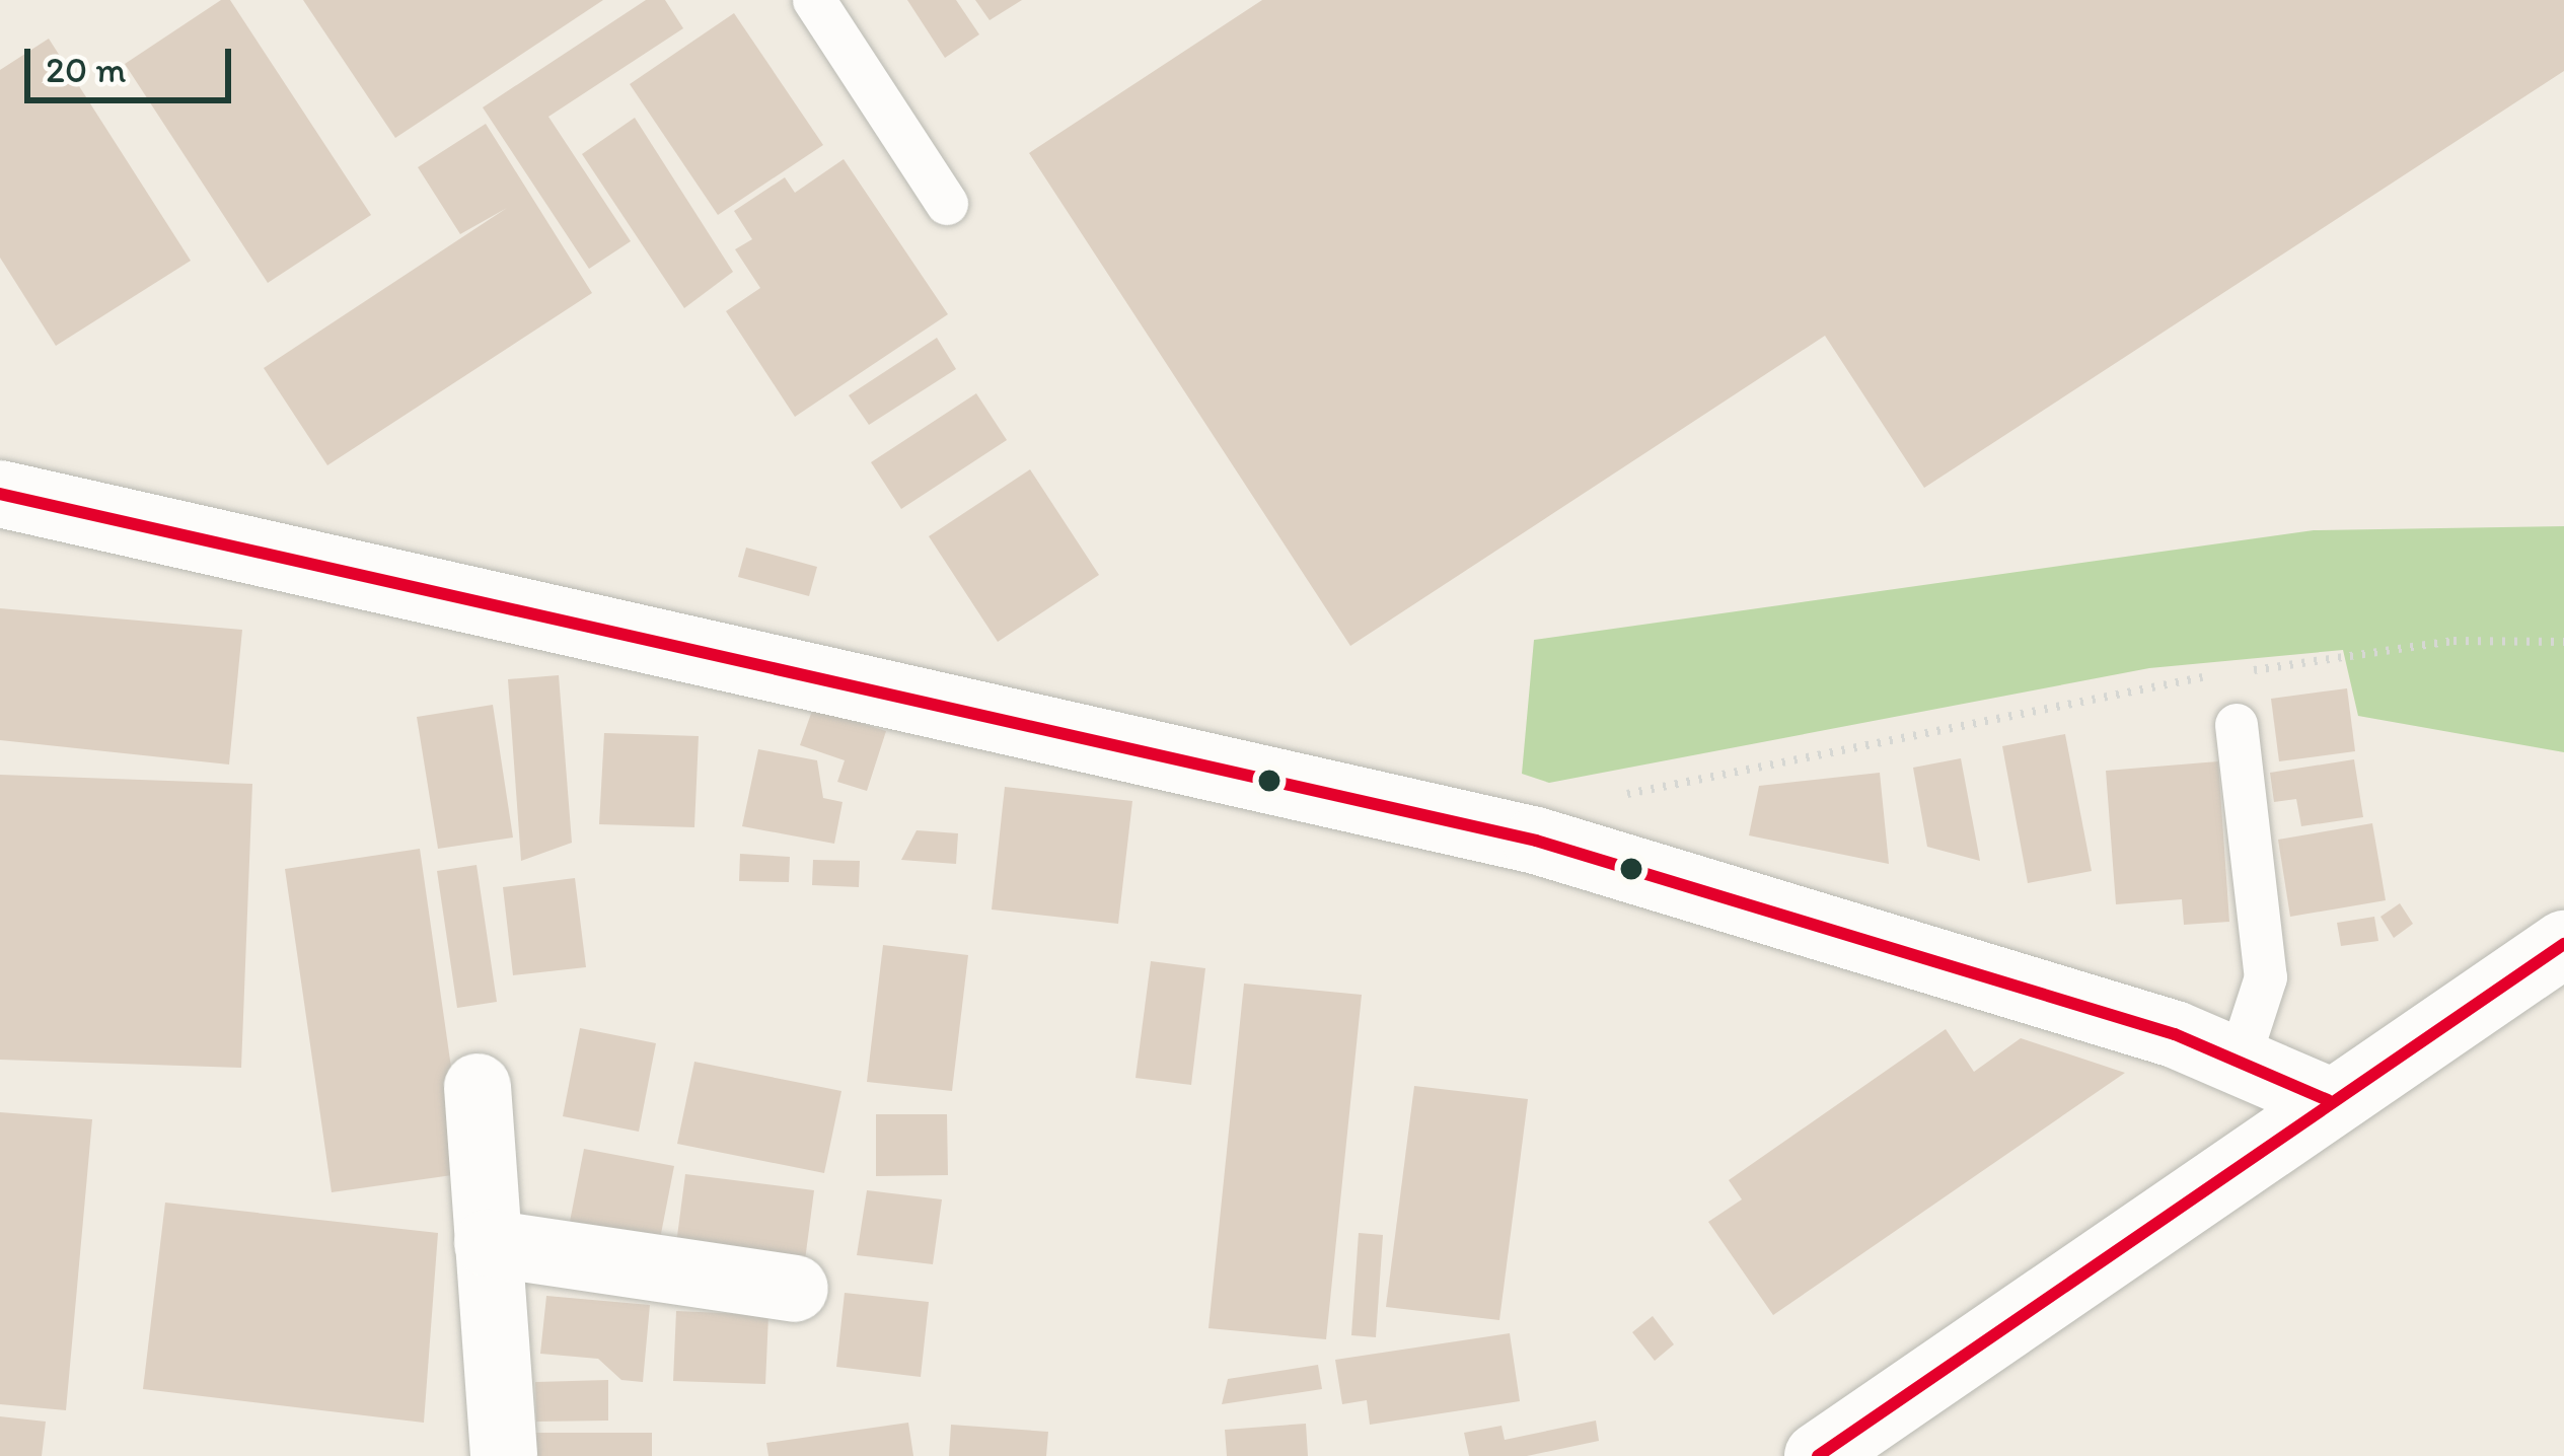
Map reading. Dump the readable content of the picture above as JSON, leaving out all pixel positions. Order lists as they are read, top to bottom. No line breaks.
{"scale_bar":"20 m"}
